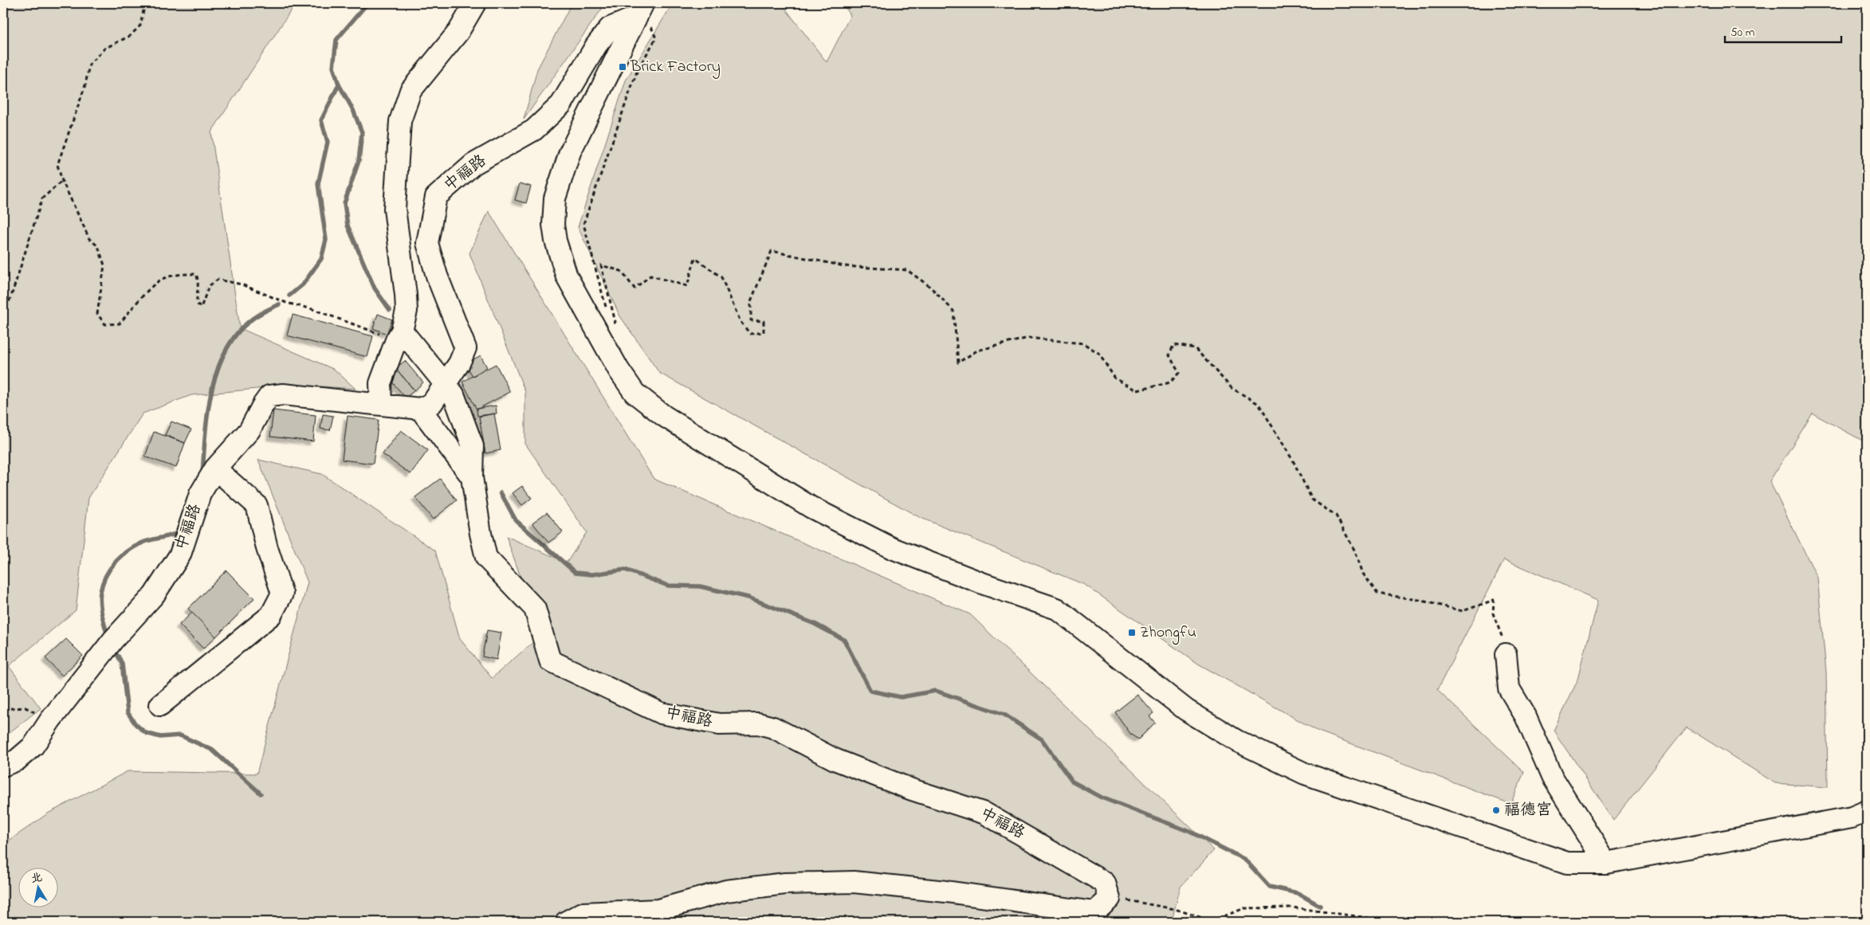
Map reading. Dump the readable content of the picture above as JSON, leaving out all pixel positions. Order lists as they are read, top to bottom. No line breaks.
{"streets":{"street":["中福路"]},"places":{"transit":["Brick Factory","Zhongfu"],"other":["福德宮"]},"scale_bar":"50 m","north":"top"}
